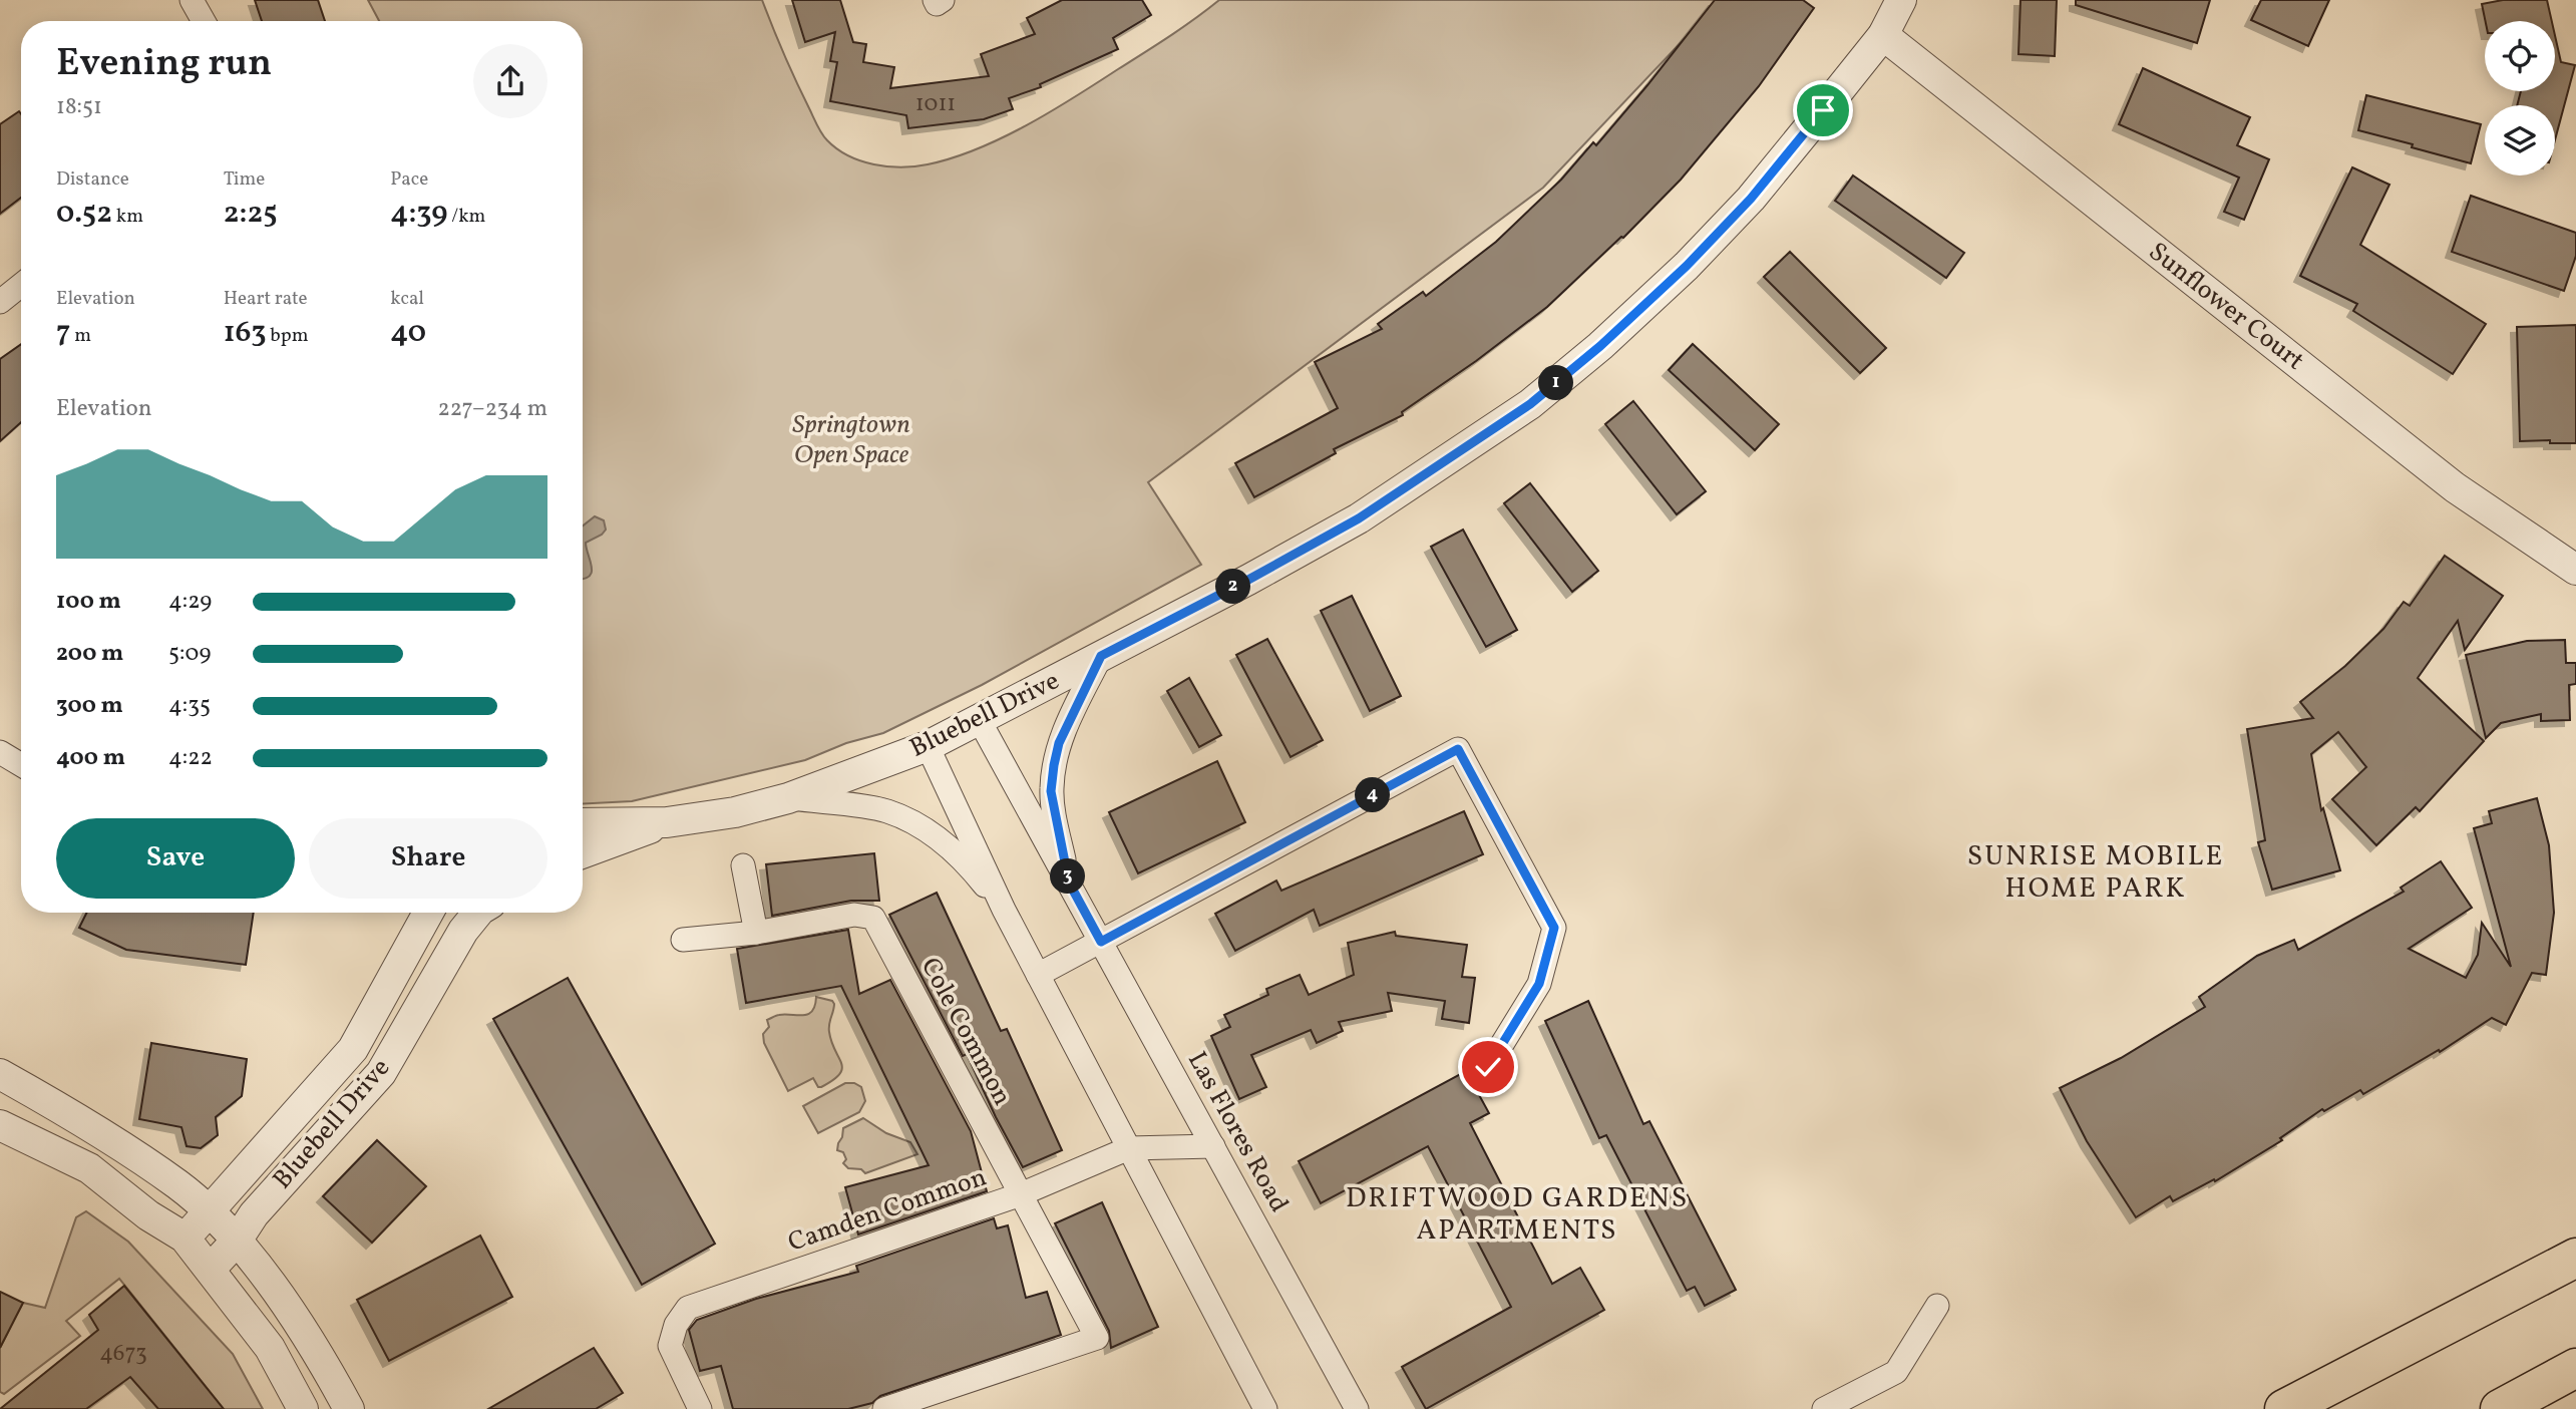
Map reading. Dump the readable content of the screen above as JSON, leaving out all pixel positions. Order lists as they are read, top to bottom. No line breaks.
{"streets":{"street":["Sunflower Court","Bluebell Drive","Cole Common","Las Flores Road","Camden Common"]},"crossings":[["Sunflower Court","Bluebell Drive"],["Bluebell Drive","Las Flores Road"],["Cole Common","Camden Common"],["Las Flores Road","Camden Common"]],"districts":["SUNRISE MOBILE HOME PARK","DRIFTWOOD GARDENS APARTMENTS"],"parks":["Springtown Open Space"],"house_numbers":["1011","4673"],"page":{"heading":["Evening run","18:51"],"stats":[["Distance","0.52 km"],["Time","2:25"],["Pace","4:39 /km"],["Elevation","7 m"],["Heart rate","163 bpm"],["kcal","40"]],"pins":["1","2","4","3"],"chart":["Elevation","227–234 m"],"list":[{"name":"100 m","note":"4:29"},{"name":"200 m","note":"5:09"},{"name":"300 m","note":"4:35"},{"name":"400 m","note":"4:22"}],"buttons":["Save","Share"]}}
